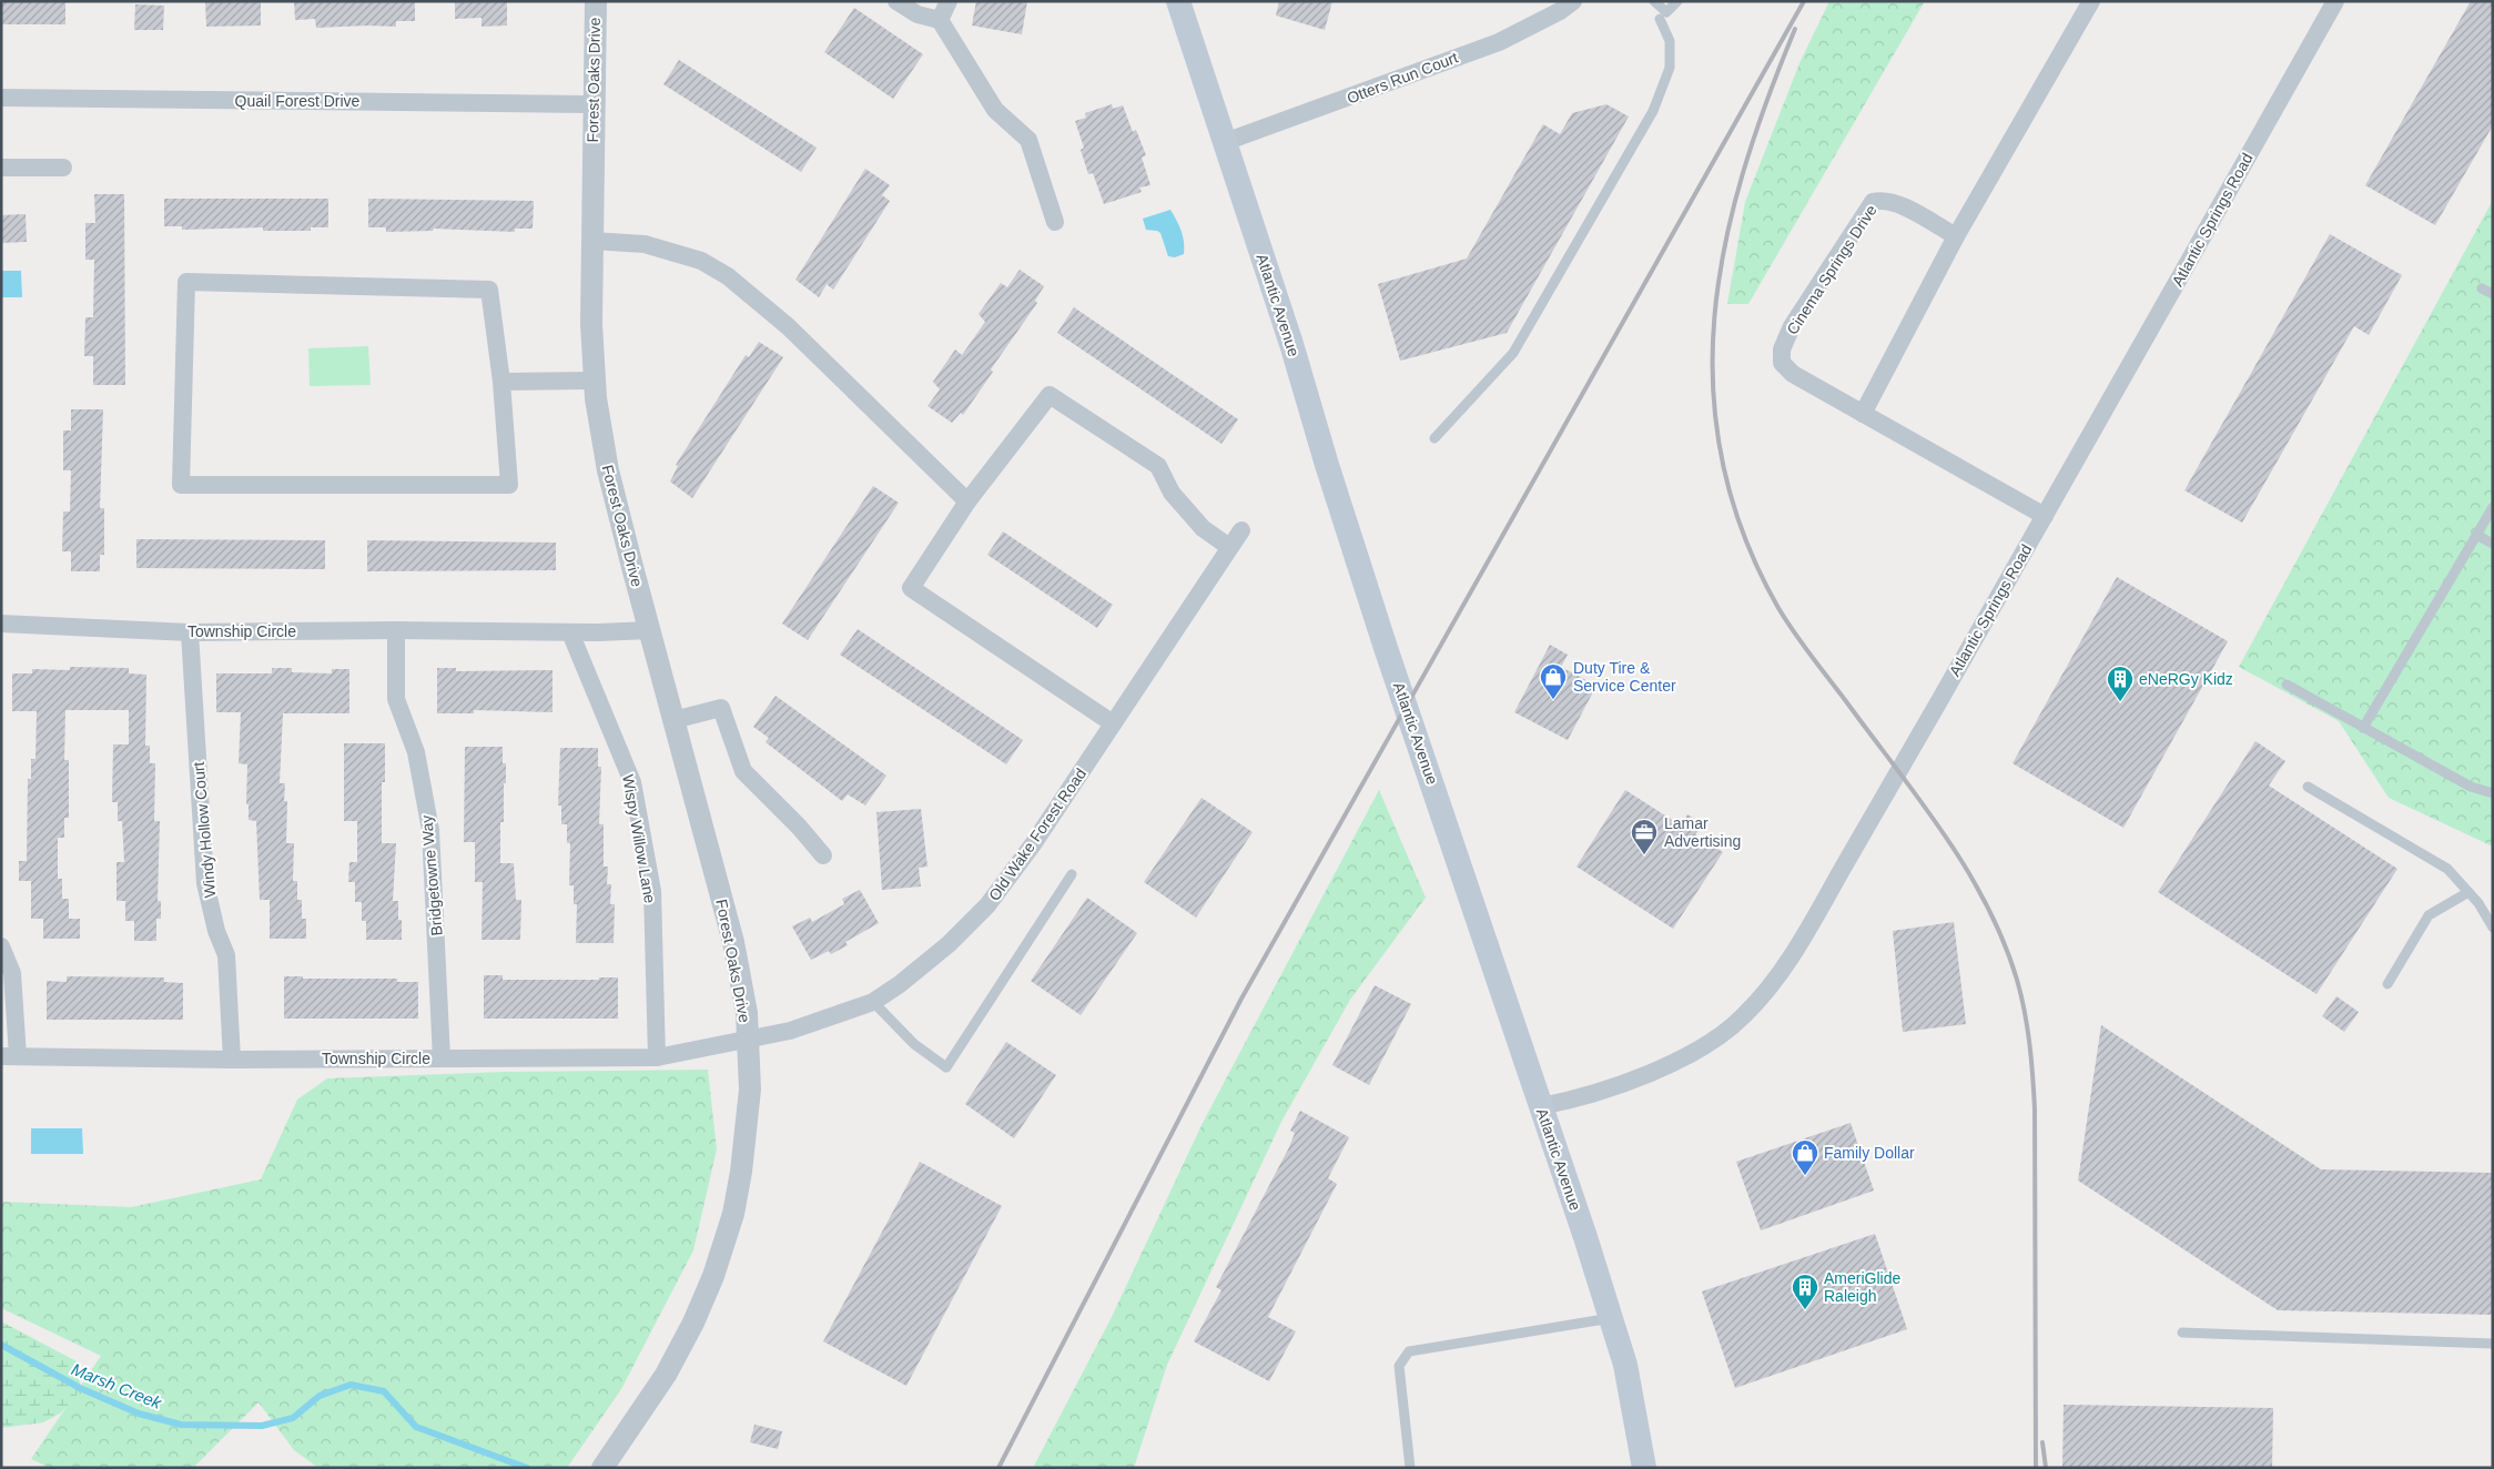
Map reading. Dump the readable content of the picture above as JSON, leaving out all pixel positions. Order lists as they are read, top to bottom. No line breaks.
{"streets":{"main road":["Atlantic Avenue"],"street":["Otters Run Court","Forest Oaks Drive","Quail Forest Drive","Atlantic Springs Road","Cinema Springs Drive","Township Circle","Windy Hollow Court","Old Wake Forest Road","Wispy Willow Lane","Bridgetowne Way"]},"crossings":[["Otters Run Court","Atlantic Avenue"],["Forest Oaks Drive","Quail Forest Drive"],["Forest Oaks Drive","Township Circle"],["Forest Oaks Drive","Old Wake Forest Road"],["Atlantic Springs Road","Cinema Springs Drive"],["Atlantic Springs Road","Atlantic Avenue"],["Township Circle","Windy Hollow Court"],["Township Circle","Old Wake Forest Road"],["Township Circle","Wispy Willow Lane"],["Township Circle","Bridgetowne Way"]],"water":["Marsh Creek"],"places":{"shop":["Duty Tire & Service Center","Family Dollar"],"building":["eNeRGy Kidz","AmeriGlide Raleigh"],"office":["Lamar Advertising"]}}
